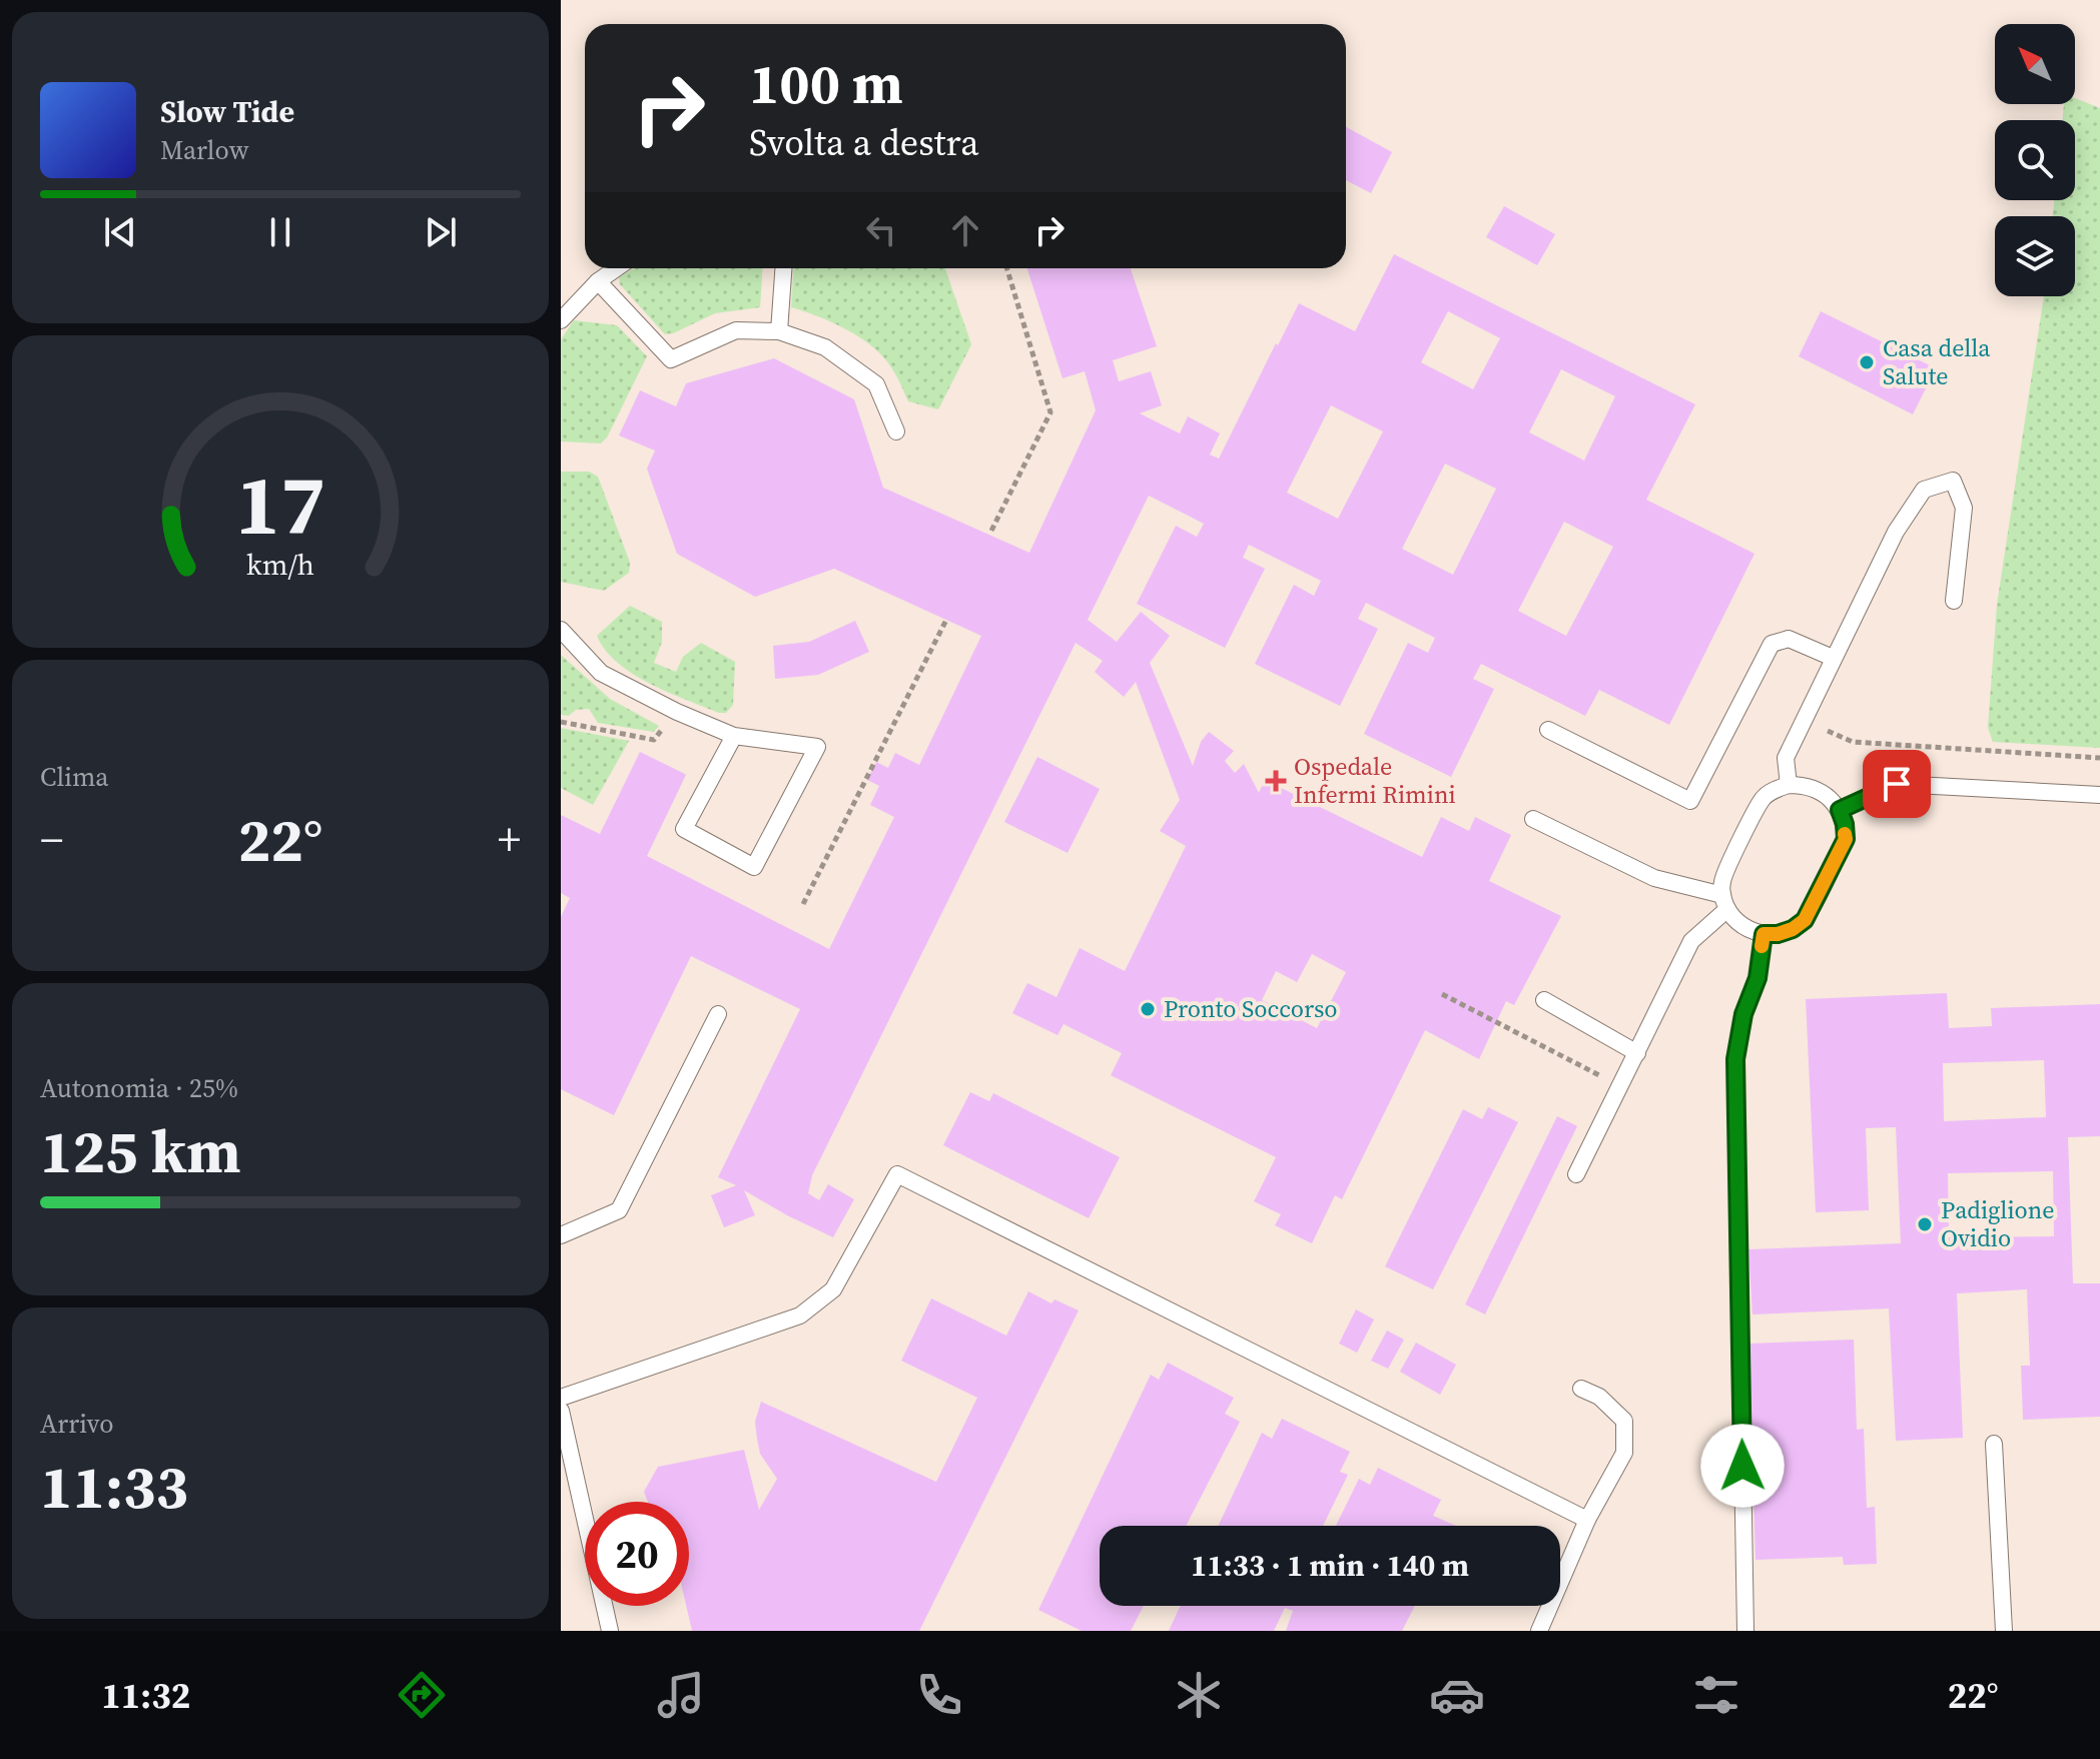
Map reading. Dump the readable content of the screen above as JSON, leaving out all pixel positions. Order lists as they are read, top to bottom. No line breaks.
{"places":{"other":["Casa della Salute","Pronto Soccorso","Padiglione Ovidio"],"health":["Ospedale Infermi Rimini"]},"north":"top left","page":{"turn":["100 m","Svolta a destra"],"song":["Slow Tide","Marlow"],"tile":["Clima",["Autonomia · 25%","125 km"],["Arrivo","11:33"]],"heat":["−","22°","+"],"limit":"20","trip":"11:33 · 1 min · 140 m","tabs":["11:32","22°"],"gauge":["17","km/h"]}}
